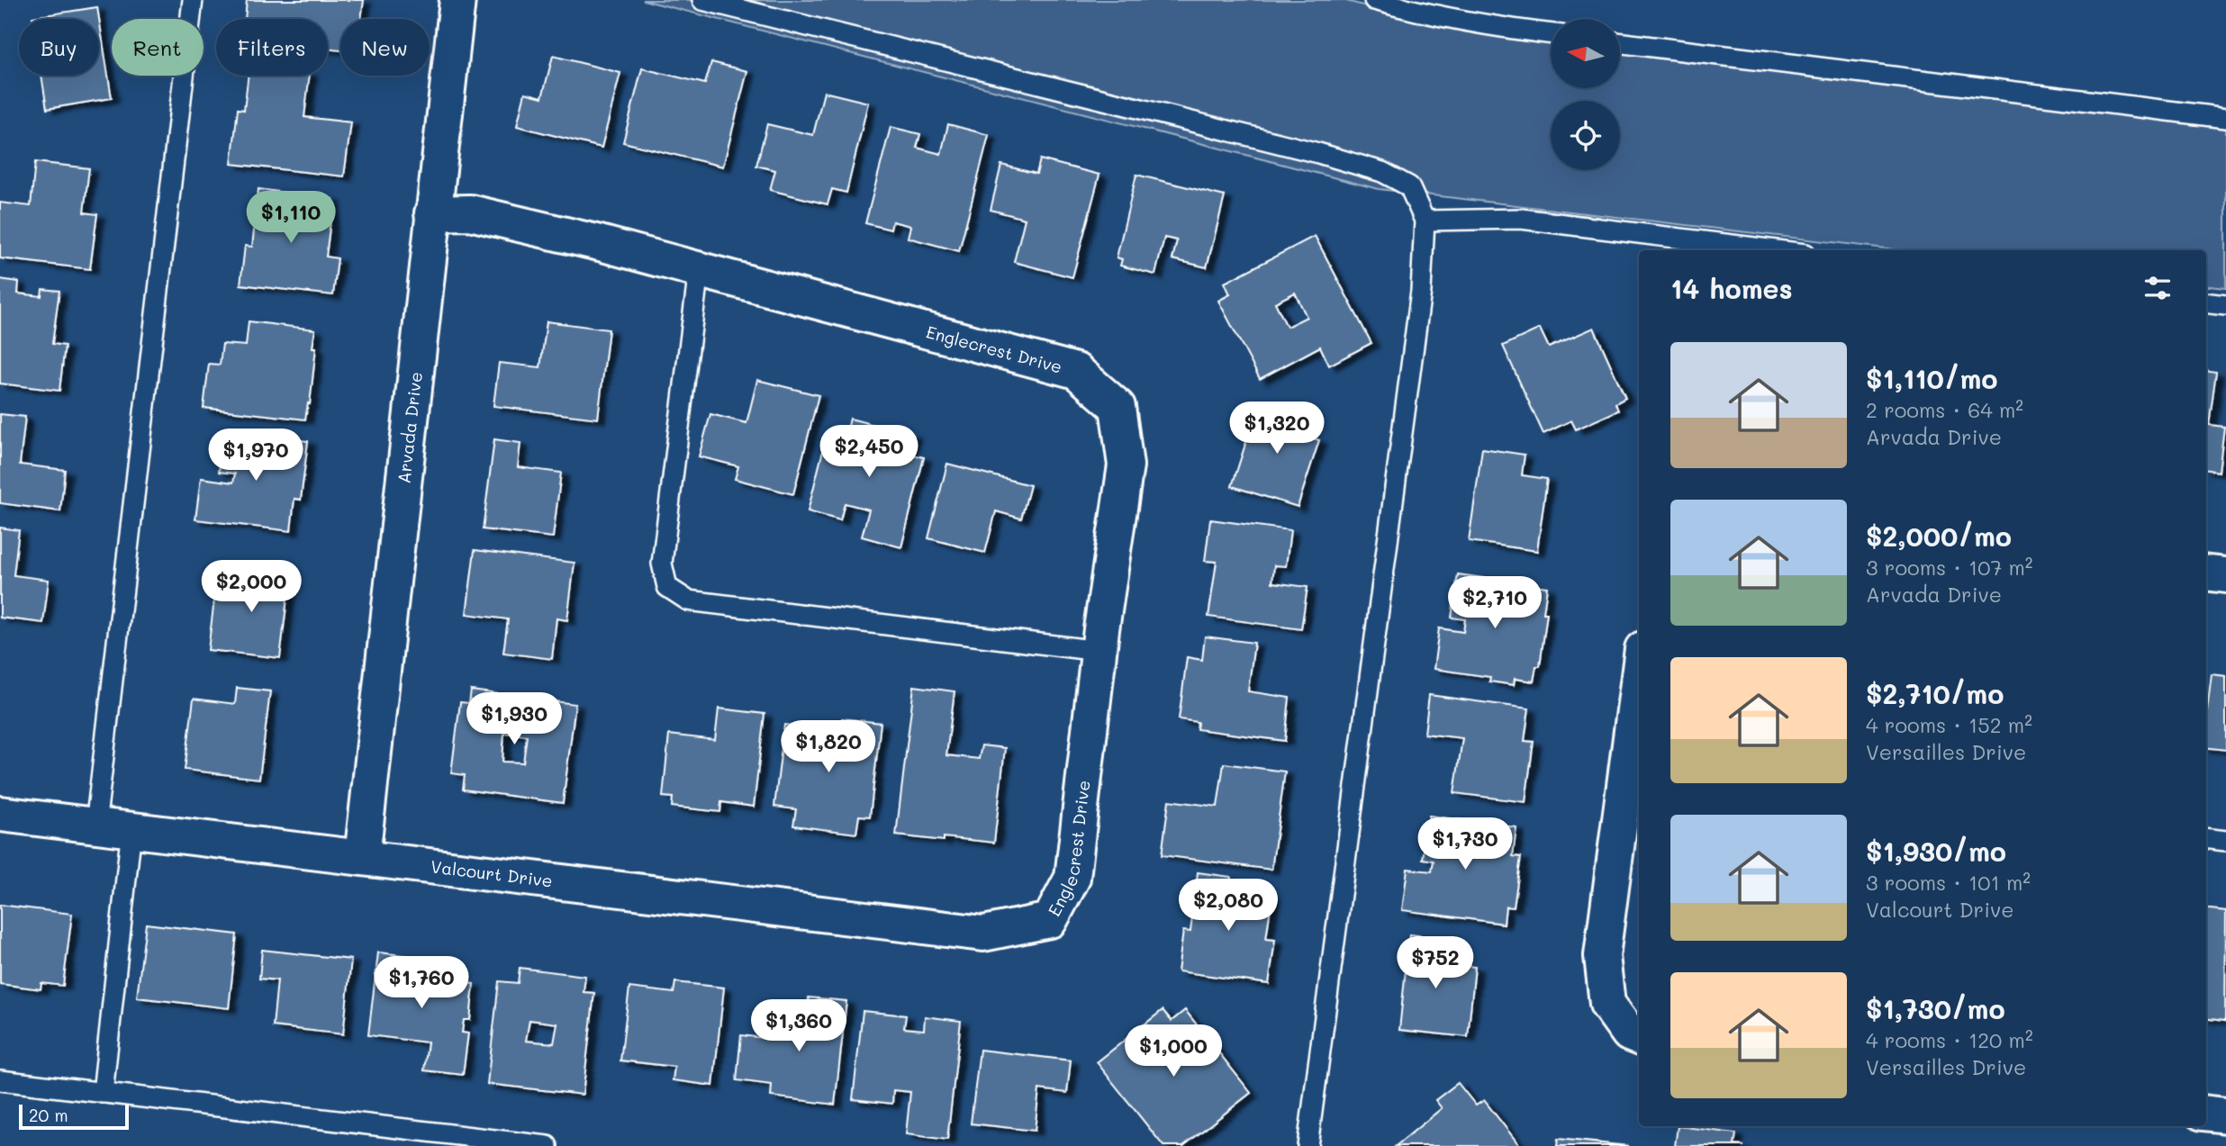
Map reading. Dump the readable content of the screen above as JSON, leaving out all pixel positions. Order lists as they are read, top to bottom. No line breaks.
{"streets":{"street":["Englecrest Drive","Arvada Drive","Valcourt Drive"]},"crossings":[["Englecrest Drive","Arvada Drive"],["Englecrest Drive","Valcourt Drive"],["Arvada Drive","Valcourt Drive"]],"scale_bar":"20 m","north":"left","page":{"chip":["Buy","Rent","Filters","New"],"price":["$1,110","$1,320","$2,450","$1,970","$2,000","$2,710","$1,930","$1,820","$1,730","$2,080","$752","$1,760","$1,360","$1,000"],"heading":"14 homes","list":[{"name":"$1,110/mo","note":"2 rooms · 64 m² · Arvada Drive"},{"name":"$2,000/mo","note":"3 rooms · 107 m² · Arvada Drive"},{"name":"$2,710/mo","note":"4 rooms · 152 m² · Versailles Drive"},{"name":"$1,930/mo","note":"3 rooms · 101 m² · Valcourt Drive"},{"name":"$1,730/mo","note":"4 rooms · 120 m² · Versailles Drive"}],"scale":"20 m"}}
